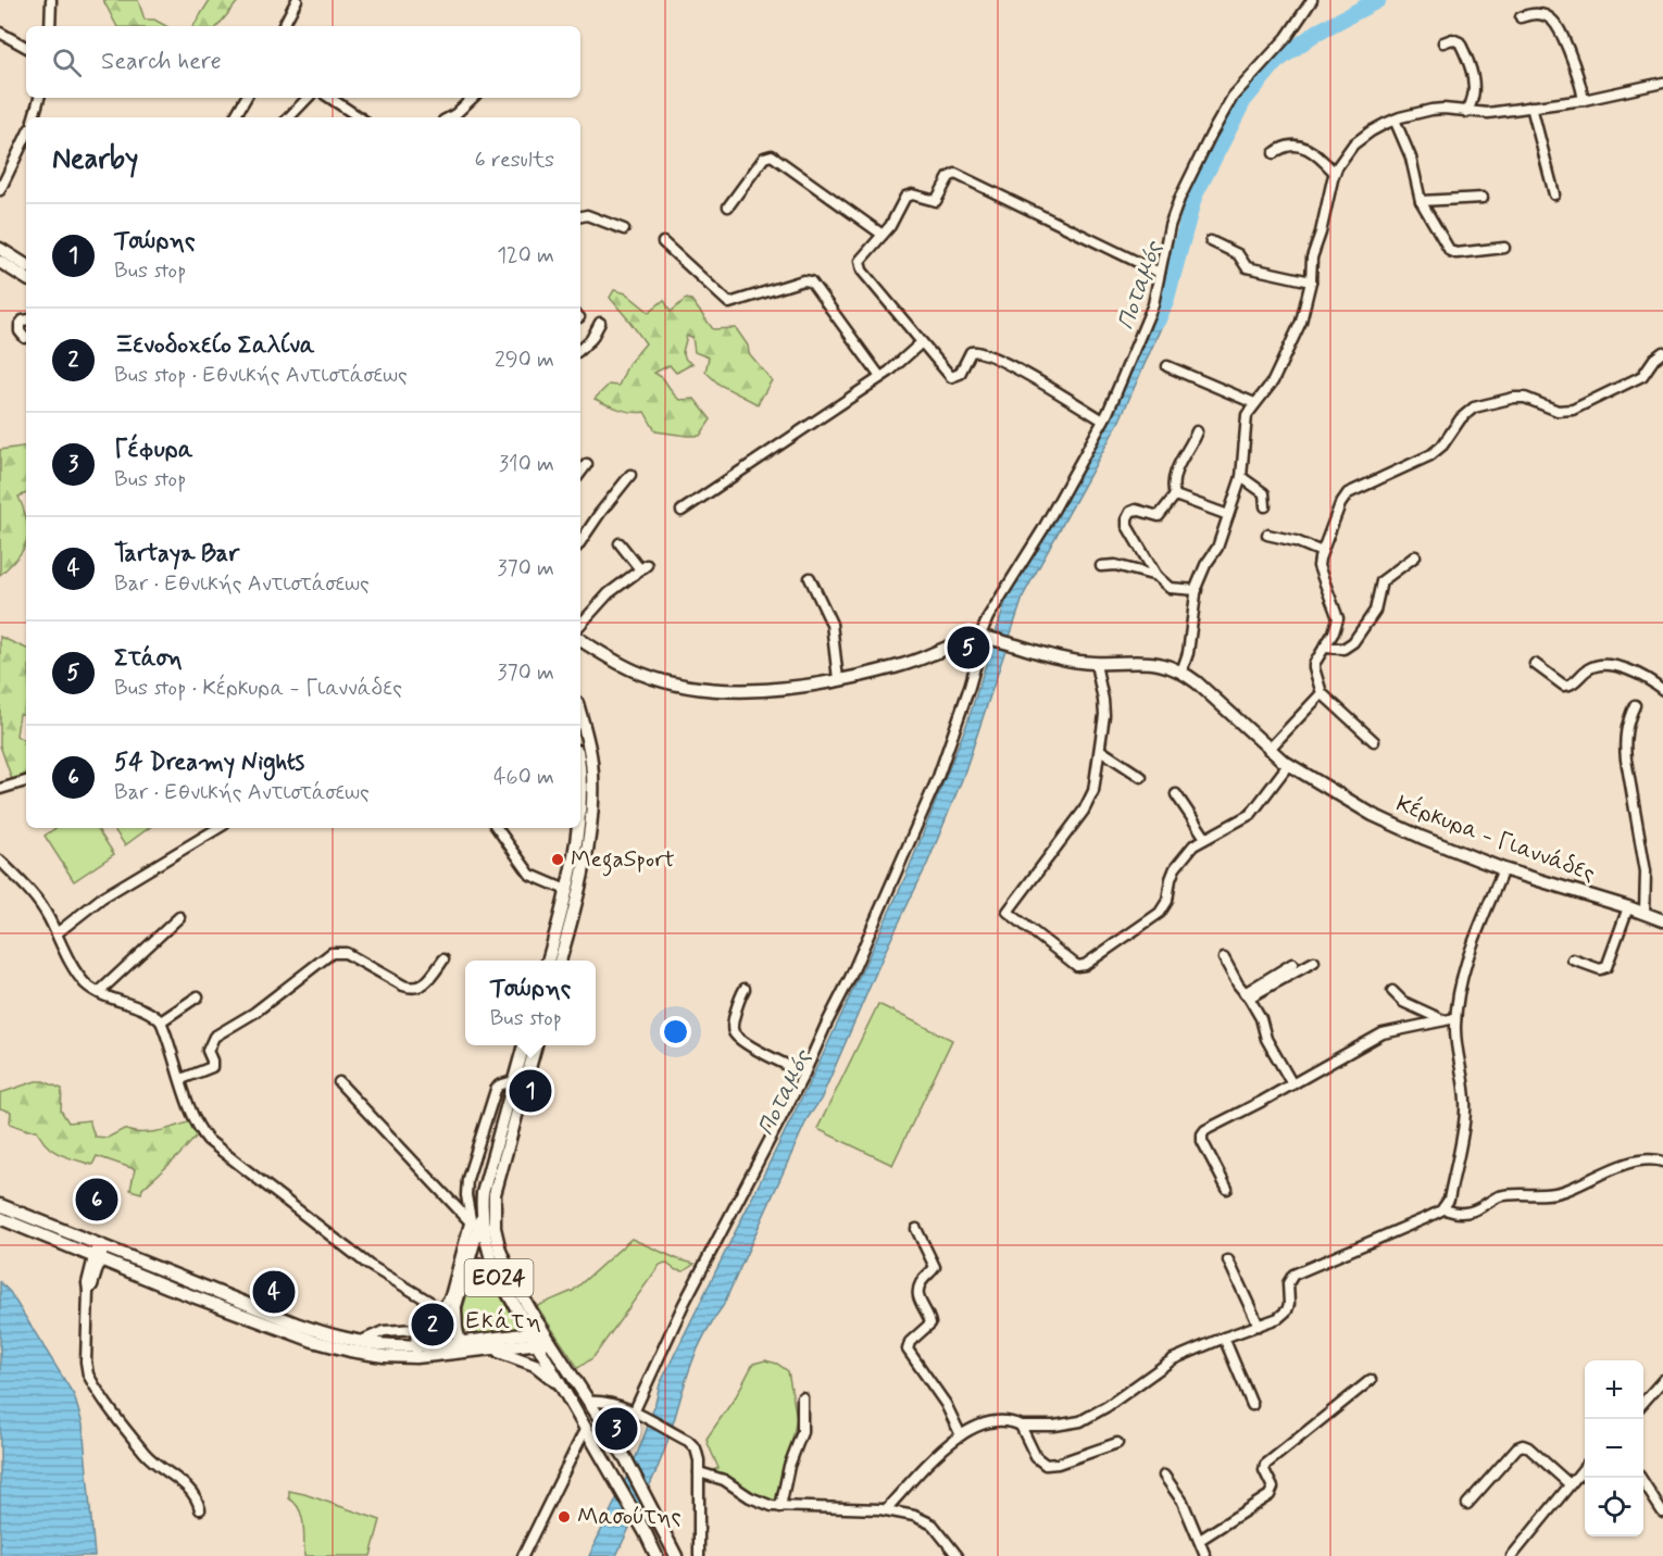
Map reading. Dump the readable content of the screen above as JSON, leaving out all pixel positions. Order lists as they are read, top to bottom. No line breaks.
{"streets":{"main road":["Κέρκυρα - Γιαννάδες","ΕΟ24"]},"districts":["Εκάτη"],"water":["Ποταμός"],"places":["MegaSport","Μασούτης"],"page":{"search":"Search here","heading":["Nearby","6 results"],"list":[{"mark":"1","name":"Τσώρης","note":"Bus stop","value":"120 m"},{"mark":"2","name":"Ξενοδοχείο Σαλίνα","note":"Bus stop · Εθνικής Αντιστάσεως","value":"290 m"},{"mark":"3","name":"Γέφυρα","note":"Bus stop","value":"310 m"},{"mark":"4","name":"Tartaya Bar","note":"Bar · Εθνικής Αντιστάσεως","value":"370 m"},{"mark":"5","name":"Στάση","note":"Bus stop · Κέρκυρα - Γιαννάδες","value":"370 m"},{"mark":"6","name":"54 Dreamy Nights","note":"Bar · Εθνικής Αντιστάσεως","value":"460 m"}],"pins":["5","1","6","4","2","3"],"popup":["Τσώρης","Bus stop"],"map_buttons":["+","−"]}}
